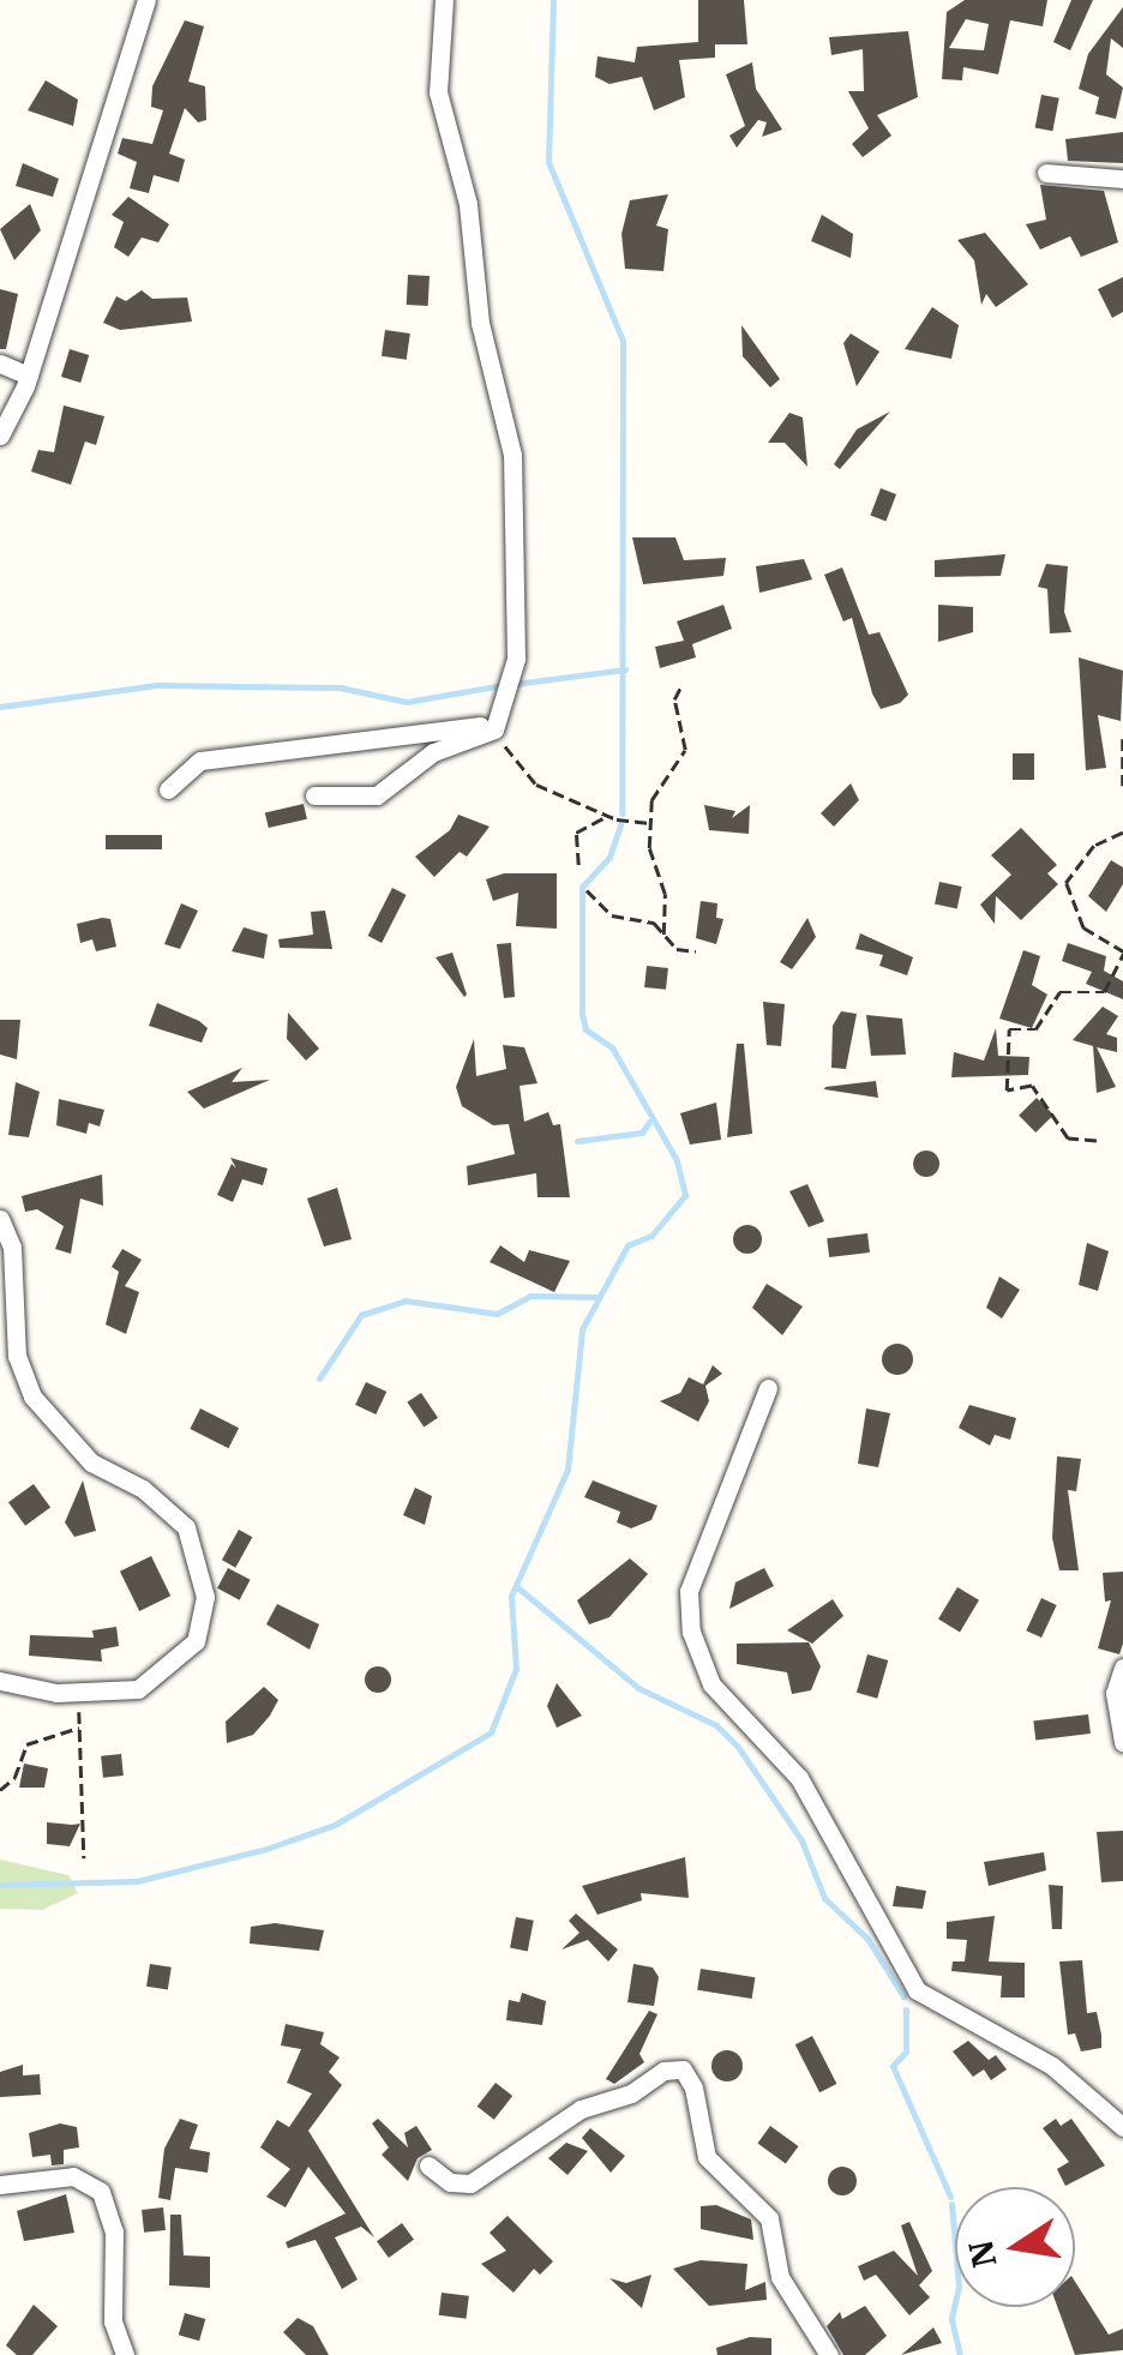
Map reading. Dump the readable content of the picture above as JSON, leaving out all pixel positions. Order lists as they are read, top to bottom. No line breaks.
{"north":"left"}
